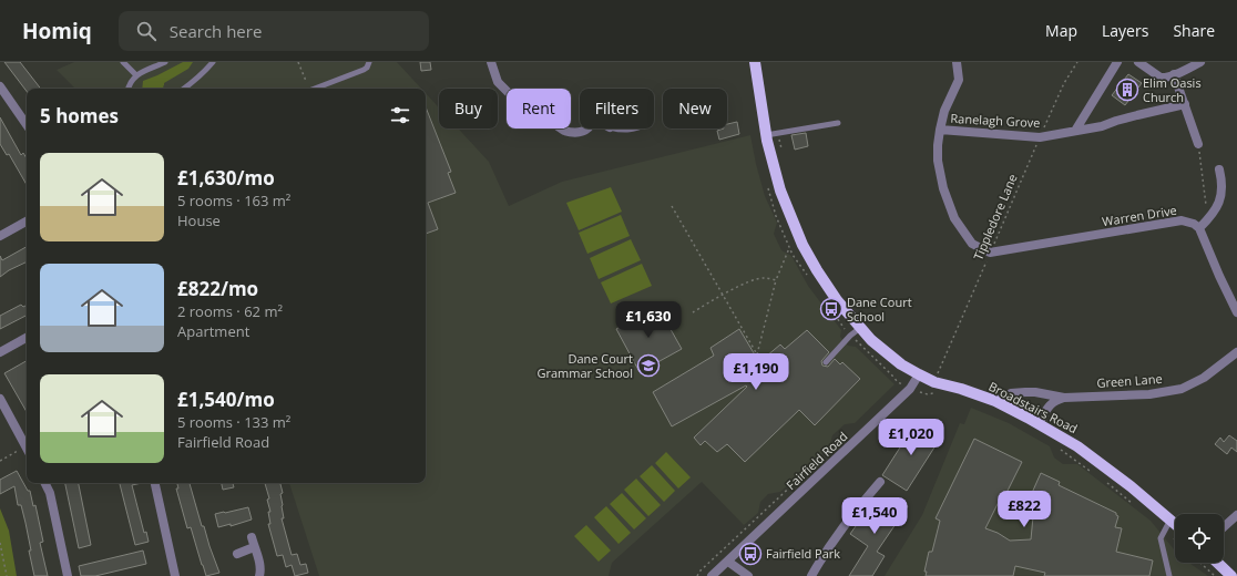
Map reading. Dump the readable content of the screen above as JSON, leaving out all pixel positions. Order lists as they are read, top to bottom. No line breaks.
{"streets":{"main road":["Broadstairs Road"],"street":["Ranelagh Grove","Warren Drive","Green Lane","Fairfield Road"],"path":["Tippledore Lane"]},"crossings":[["Ranelagh Grove","Tippledore Lane"],["Warren Drive","Tippledore Lane"],["Tippledore Lane","Broadstairs Road"],["Green Lane","Broadstairs Road"],["Broadstairs Road","Fairfield Road"]],"places":{"building":["Elim Oasis Church"],"bus stop":["Dane Court School","Fairfield Park"],"school or university":["Dane Court Grammar School"]},"page":{"header":"Homiq","search":"Search here","nav":["Map","Layers","Share"],"chip":["Buy","Rent","Filters","New"],"heading":"5 homes","list":[{"name":"£1,630/mo","note":"5 rooms · 163 m² · House"},{"name":"£822/mo","note":"2 rooms · 62 m² · Apartment"},{"name":"£1,540/mo","note":"5 rooms · 133 m² · Fairfield Road"}],"price":["£1,630","£1,190","£1,020","£822","£1,540"]}}
